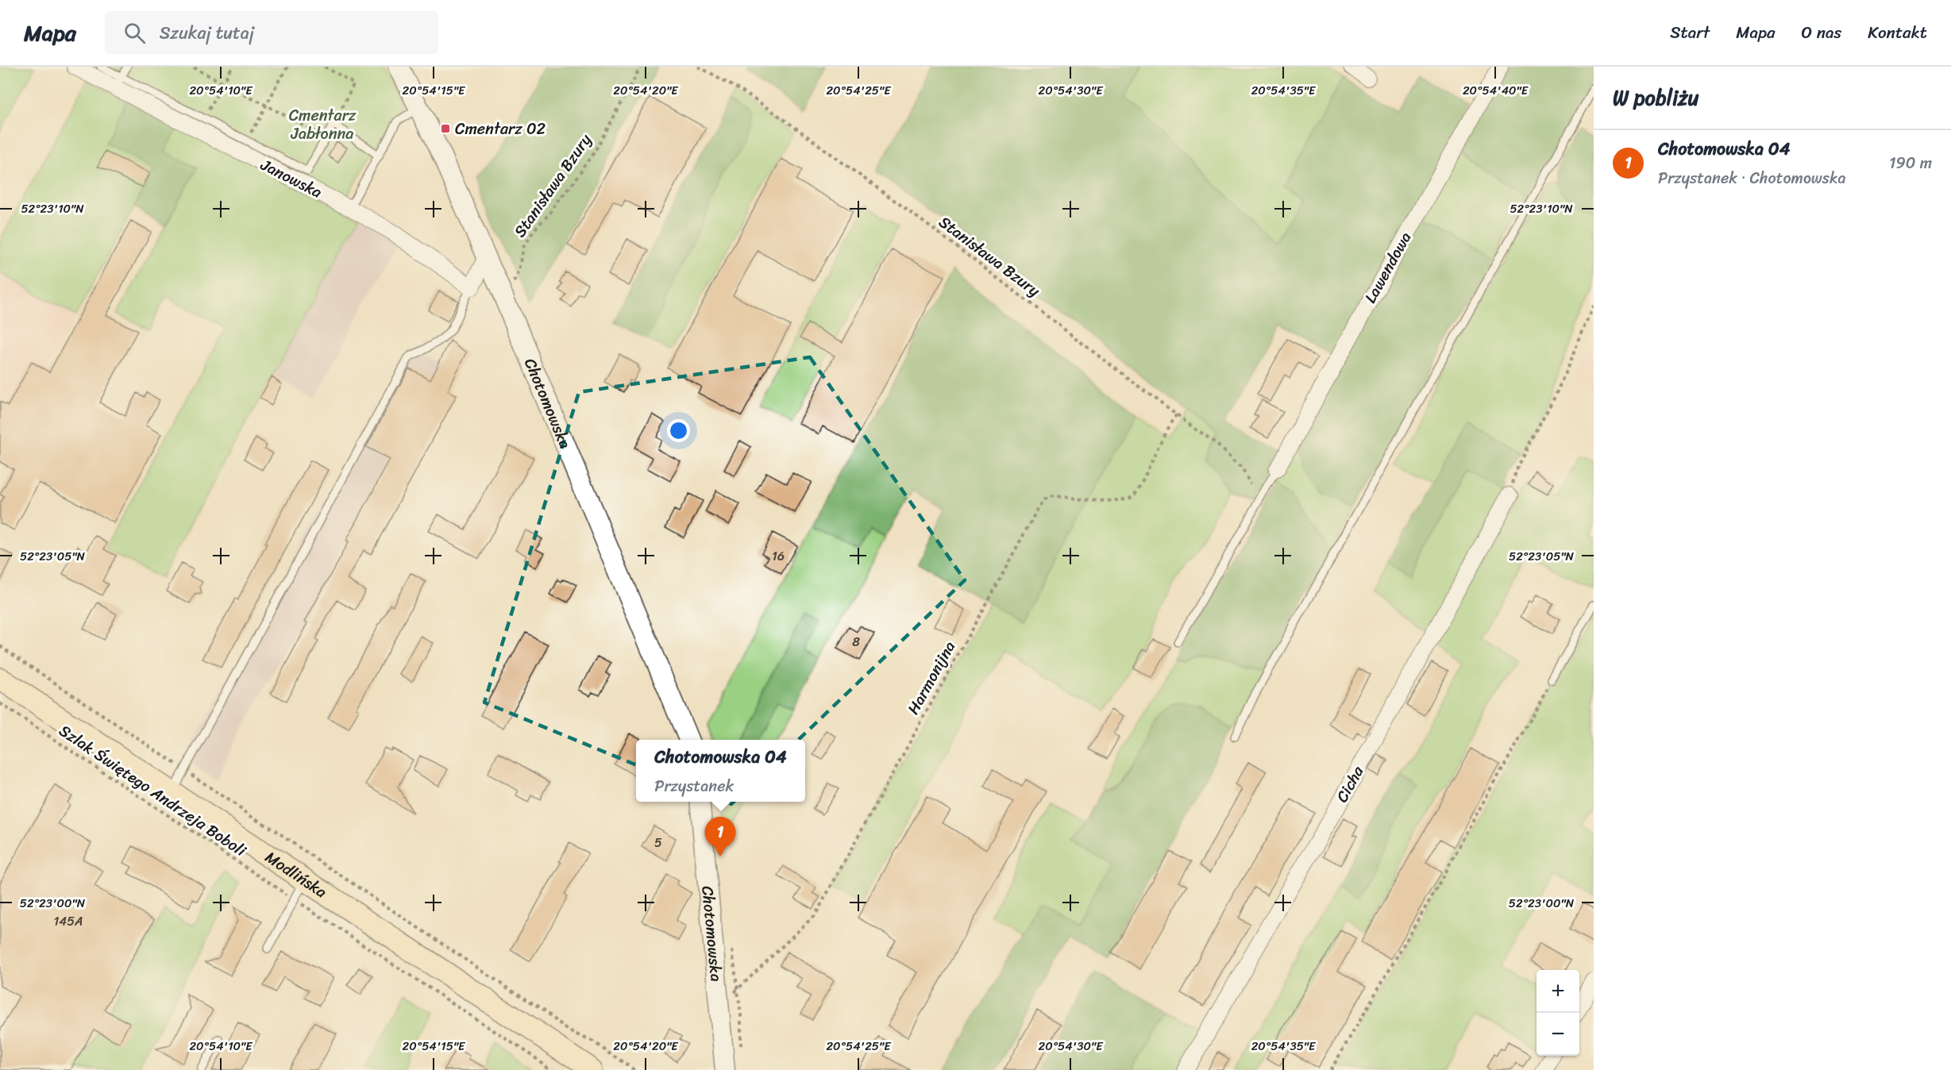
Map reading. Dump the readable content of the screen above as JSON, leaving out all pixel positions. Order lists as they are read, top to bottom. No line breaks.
{"streets":{"main road":["Modlińska"],"street":["Janowska","Lawendowa","Chotomowska","Cicha"],"path":["Stanisława Bzury","Harmonijna","Szlak Świętego Andrzeja Boboli"]},"crossings":[["Stanisława Bzury","Chotomowska"],["Stanisława Bzury","Harmonijna"],["Chotomowska","Harmonijna"]],"parks":["Cmentarz Jabłonna"],"places":{"transit":["Cmentarz 02"]},"house_numbers":["16","8","5","145A"],"page":{"header":"Mapa","search":"Szukaj tutaj","nav":["Start","Mapa","O nas","Kontakt"],"heading":"W pobliżu","list":[{"mark":"1","name":"Chotomowska 04","note":"Przystanek · Chotomowska","value":"190 m"}],"popup":["Chotomowska 04","Przystanek"],"pins":"1","map_buttons":["+","−"]},"coordinates":["20°54'10\"E","20°54'15\"E","20°54'20\"E","20°54'25\"E","20°54'30\"E","20°54'35\"E","20°54'40\"E","52°23'10\"N","52°23'05\"N","52°23'00\"N"]}
